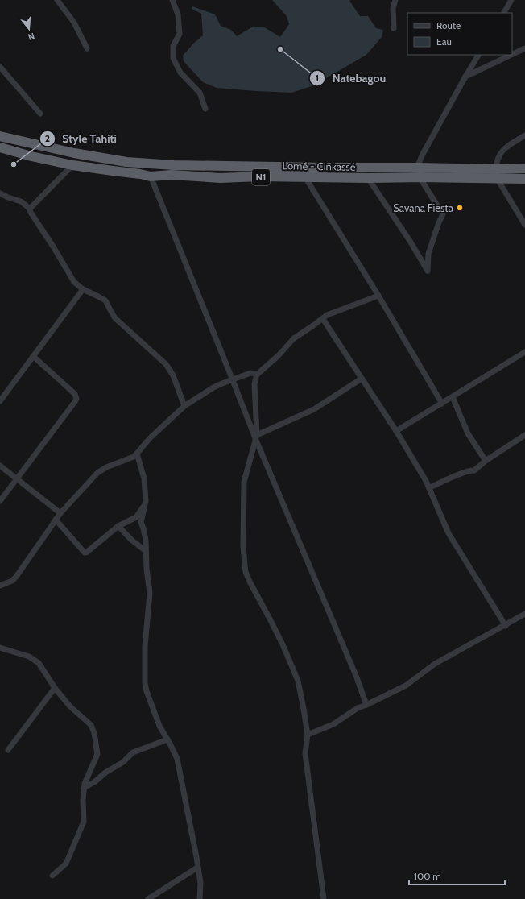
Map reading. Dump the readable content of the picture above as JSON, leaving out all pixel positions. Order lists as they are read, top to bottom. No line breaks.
{"streets":{"highway":["Lomé - Cinkassé","N1"]},"places":["Natebagou","Style Tahiti","Savana Fiesta"],"legend":["Route","Eau"],"scale_bar":"100 m","north":"bottom"}
